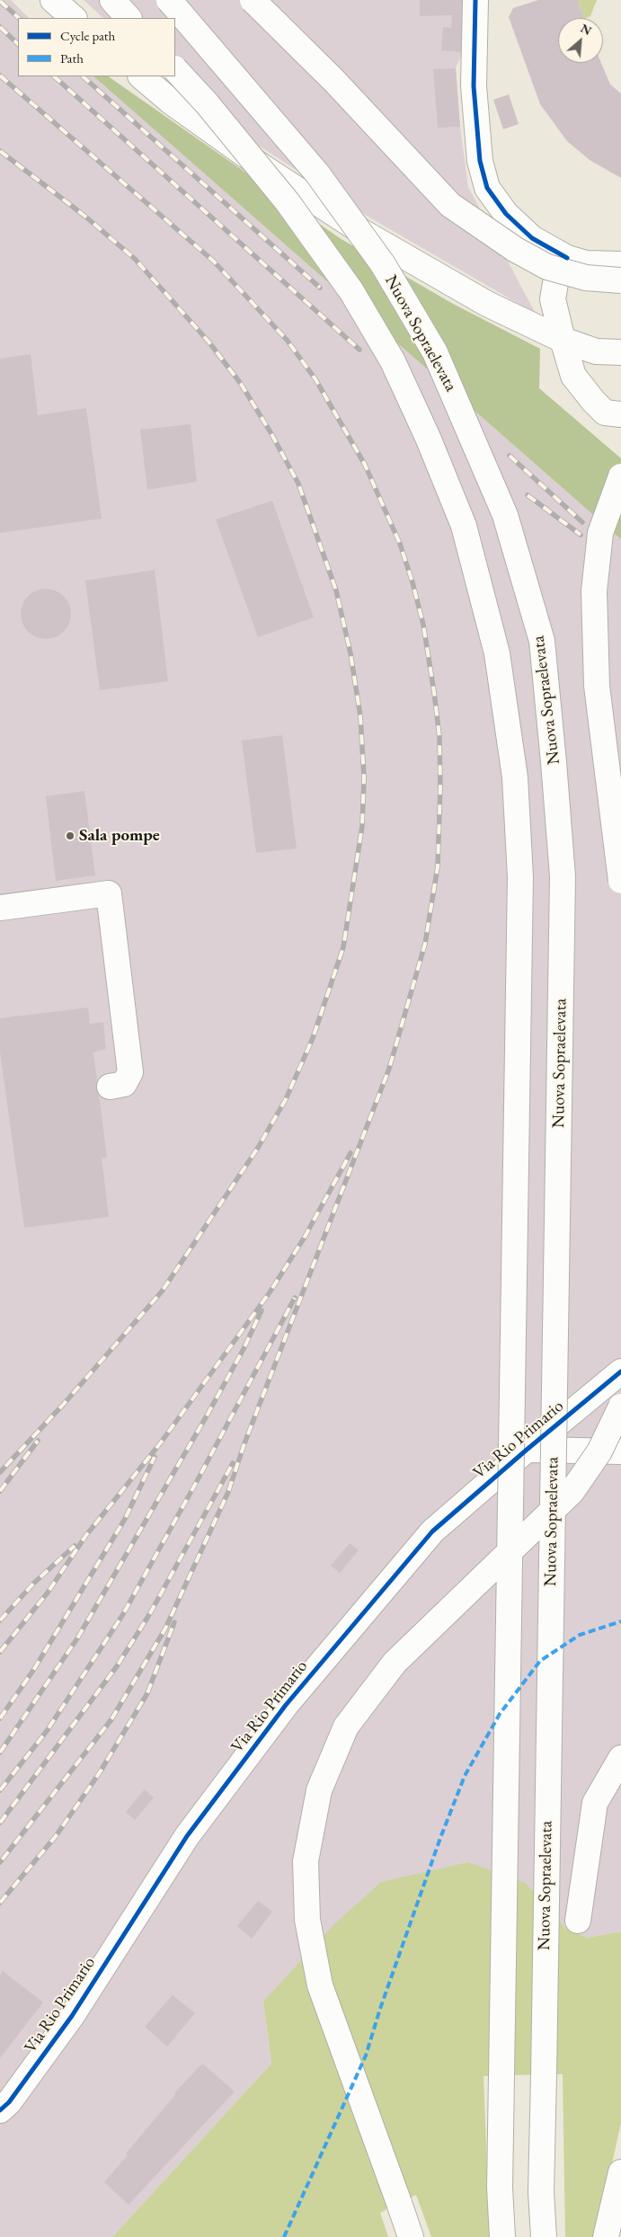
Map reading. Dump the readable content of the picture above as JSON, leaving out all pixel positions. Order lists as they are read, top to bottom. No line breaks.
{"streets":{"main road":["Nuova Sopraelevata","Via Rio Primario"]},"places":["Sala pompe"],"legend":["Cycle path","Path"],"north":"top right"}
